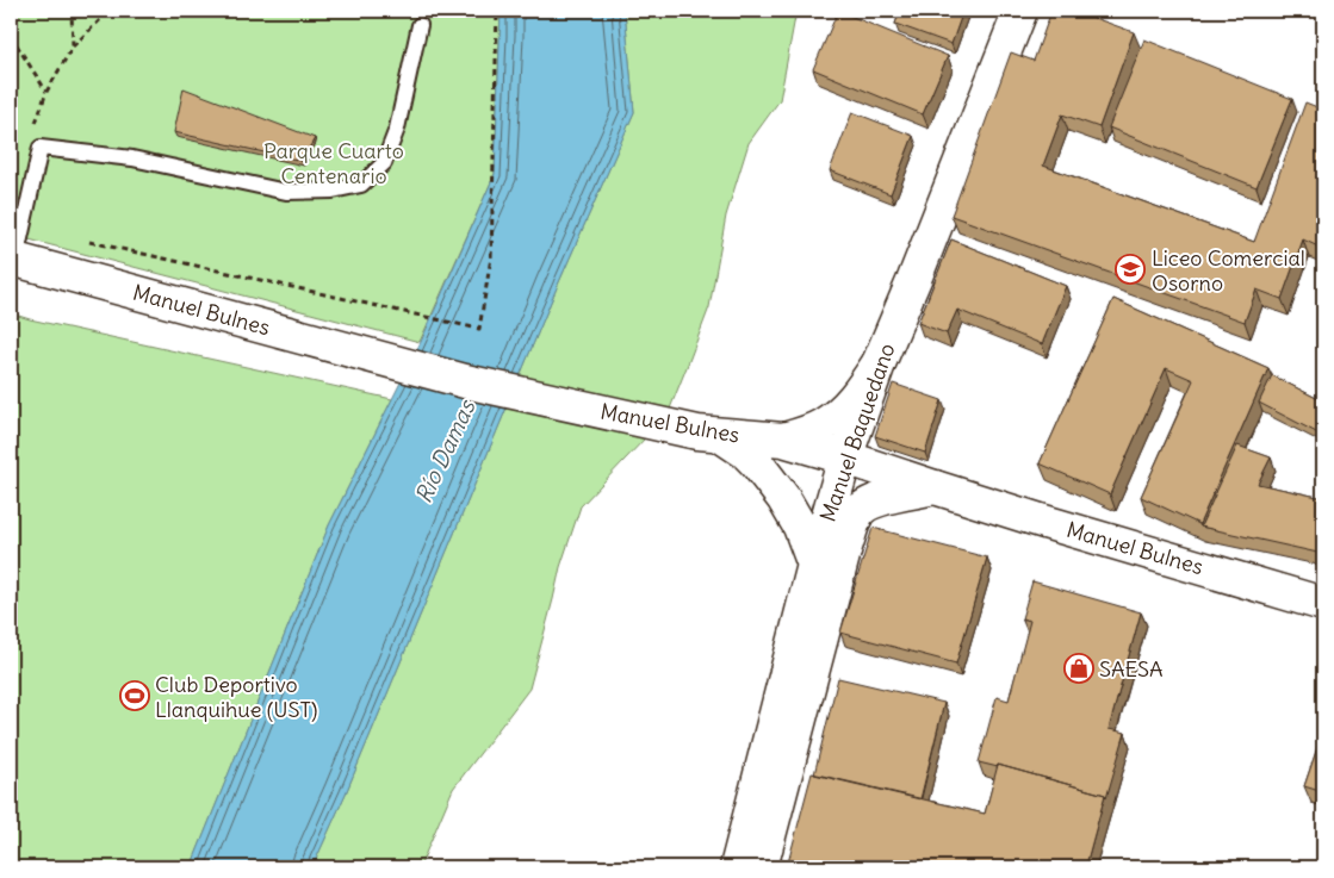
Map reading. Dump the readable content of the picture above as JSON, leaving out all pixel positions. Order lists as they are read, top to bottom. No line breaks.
{"streets":{"main road":["Manuel Bulnes","Manuel Baquedano"]},"crossings":[["Manuel Bulnes","Manuel Baquedano"]],"water":["Río Damas"],"parks":["Parque Cuarto Centenario"],"places":{"school or university":["Liceo Comercial Osorno"],"shop":["SAESA"],"sports":["Club Deportivo Llanquihue (UST)"]}}
